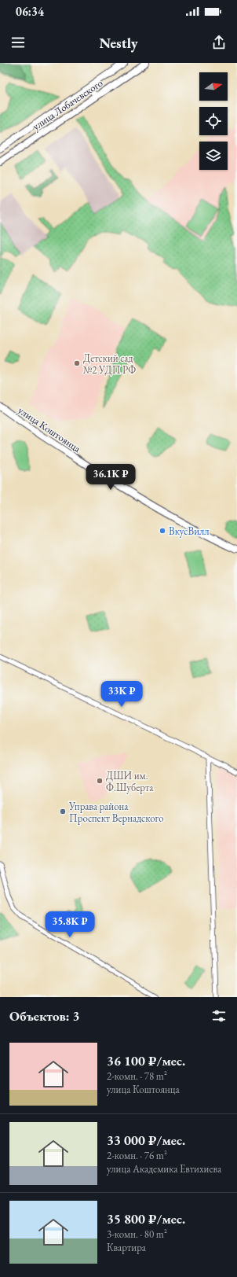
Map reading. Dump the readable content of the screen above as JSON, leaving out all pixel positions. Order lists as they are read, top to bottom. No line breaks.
{"streets":{"main road":["улица Лобачевского","улица Коштоянца"]},"places":["Детский сад №2 УДП РФ","ВкусВилл","ДШИ им. Ф.Шуберта","Управа района Проспект Вернадского"],"north":"right","page":{"status":"06:34","header":"Nestly","price":["36.1K ₽","33K ₽","35.8K ₽"],"heading":"Объектов: 3","list":[{"name":"36 100 ₽/мес.","note":"2-комн. · 78 m² · улица Коштоянца"},{"name":"33 000 ₽/мес.","note":"2-комн. · 76 m² · улица Академика Евтихиева"},{"name":"35 800 ₽/мес.","note":"3-комн. · 80 m² · Квартира"}]}}
